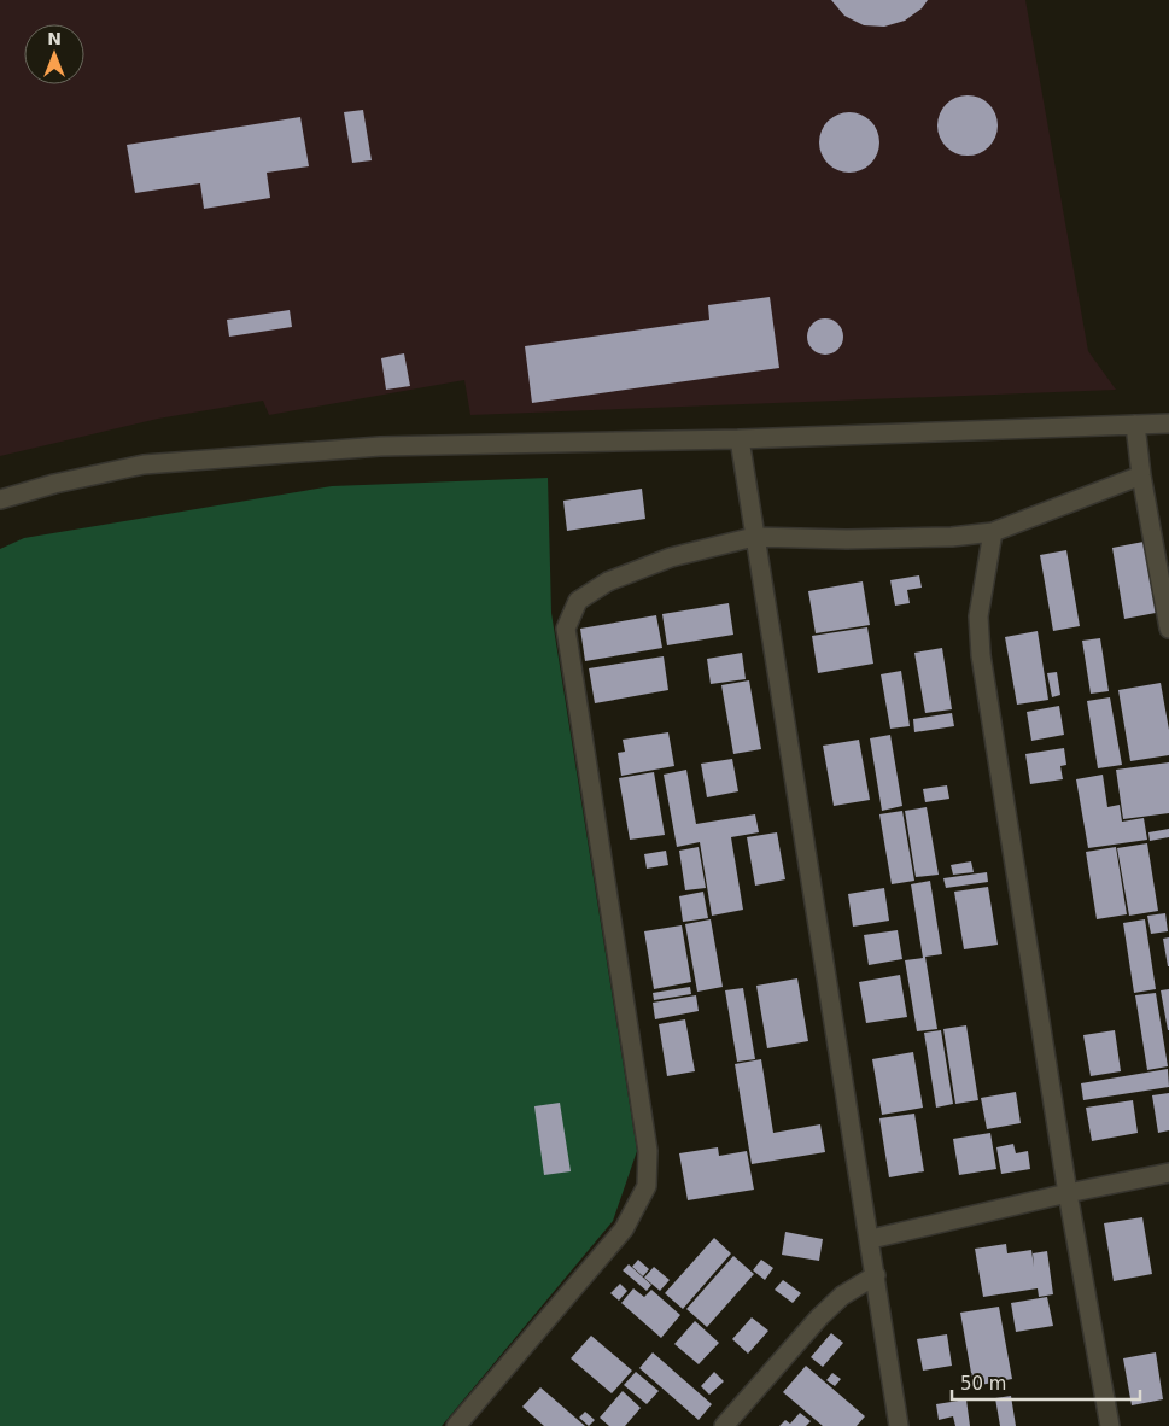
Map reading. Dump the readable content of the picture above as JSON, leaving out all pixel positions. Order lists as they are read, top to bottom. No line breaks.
{"scale_bar":"50 m","north":"top"}
